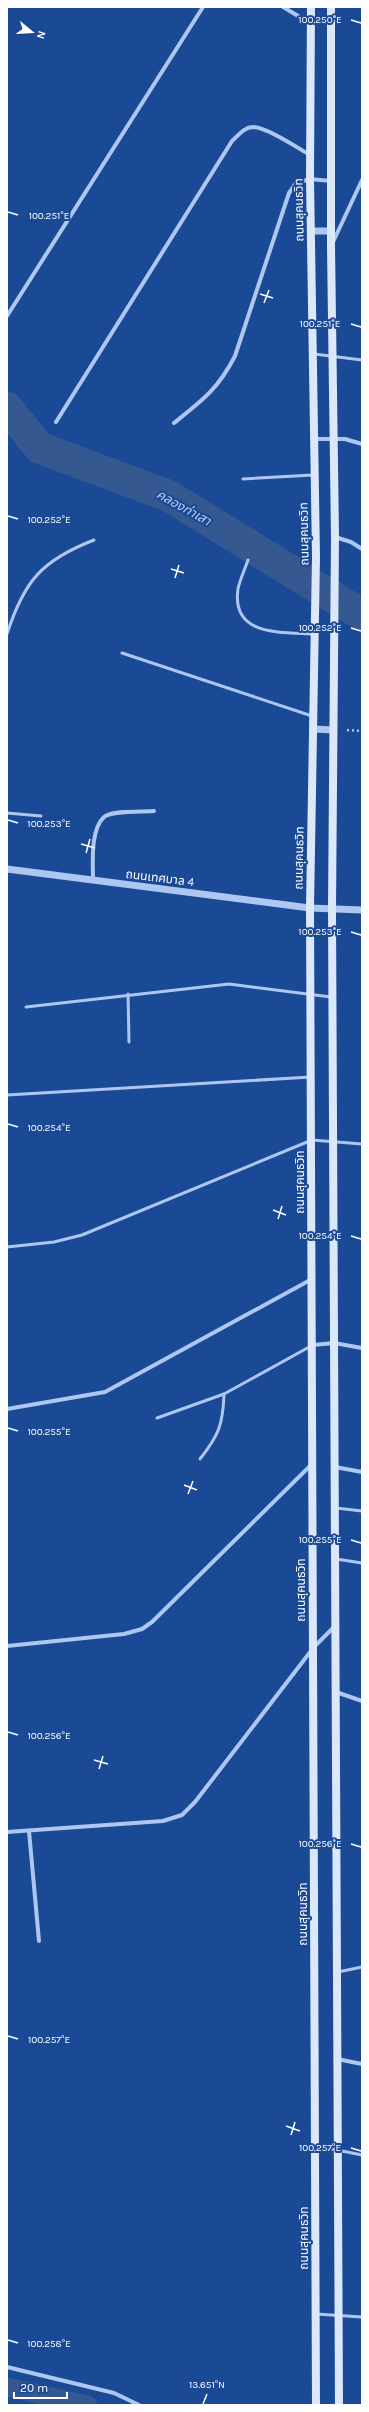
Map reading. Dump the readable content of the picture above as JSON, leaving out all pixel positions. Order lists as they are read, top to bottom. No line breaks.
{"streets":{"main road":["ถนนสุคนธวิท"],"street":["ถนนเทศบาล 4"]},"crossings":[["ถนนสุคนธวิท","ถนนเทศบาล 4"]],"water":["คลองท่าเสา"],"scale_bar":"20 m","north":"right","coordinates":["100.250°E","100.251°E","100.252°E","100.253°E","100.254°E","100.255°E","100.256°E","100.257°E","100.258°E","13.651°N"]}
